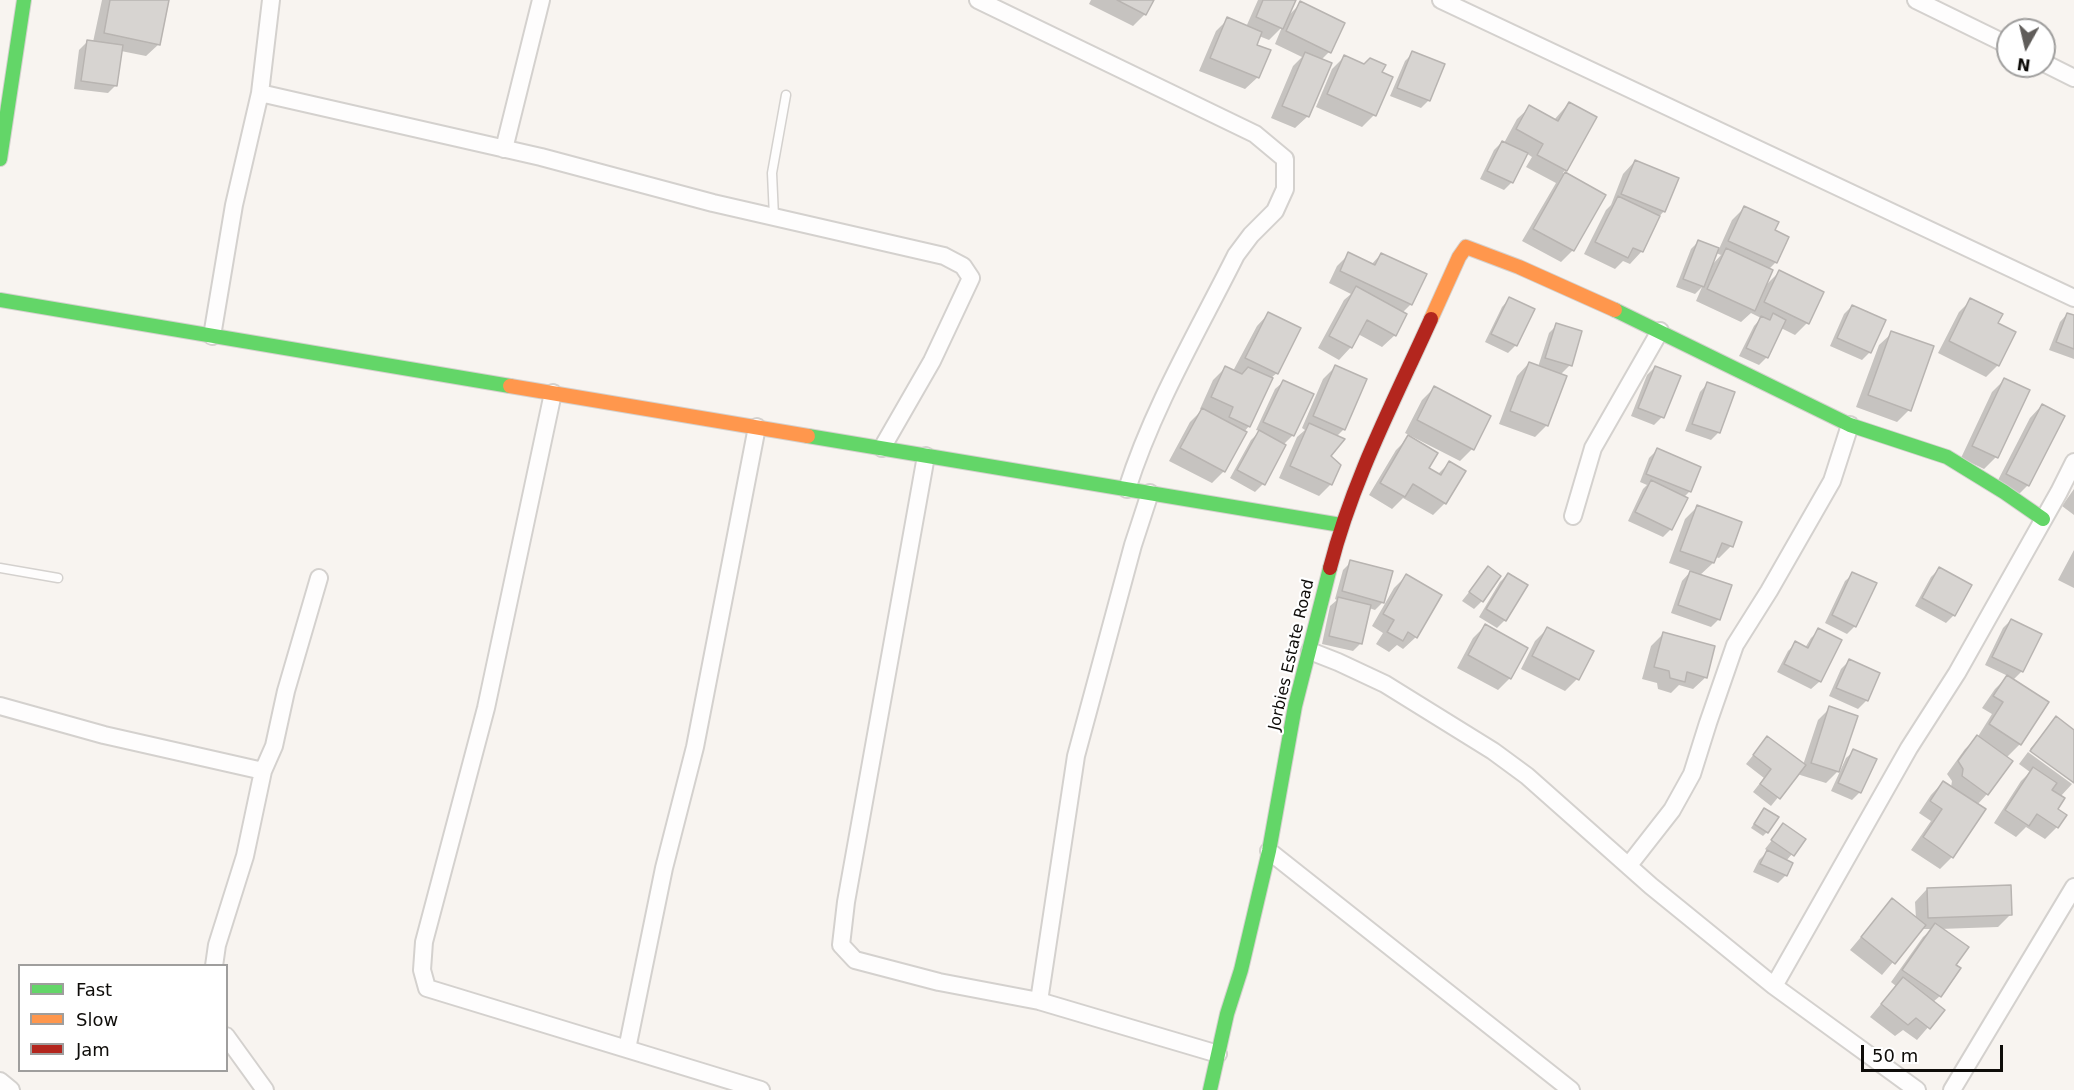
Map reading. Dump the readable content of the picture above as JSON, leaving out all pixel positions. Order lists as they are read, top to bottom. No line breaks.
{"streets":{"street":["Jorbies Estate Road"]},"legend":["Fast","Slow","Jam"],"scale_bar":"50 m","north":"bottom"}
